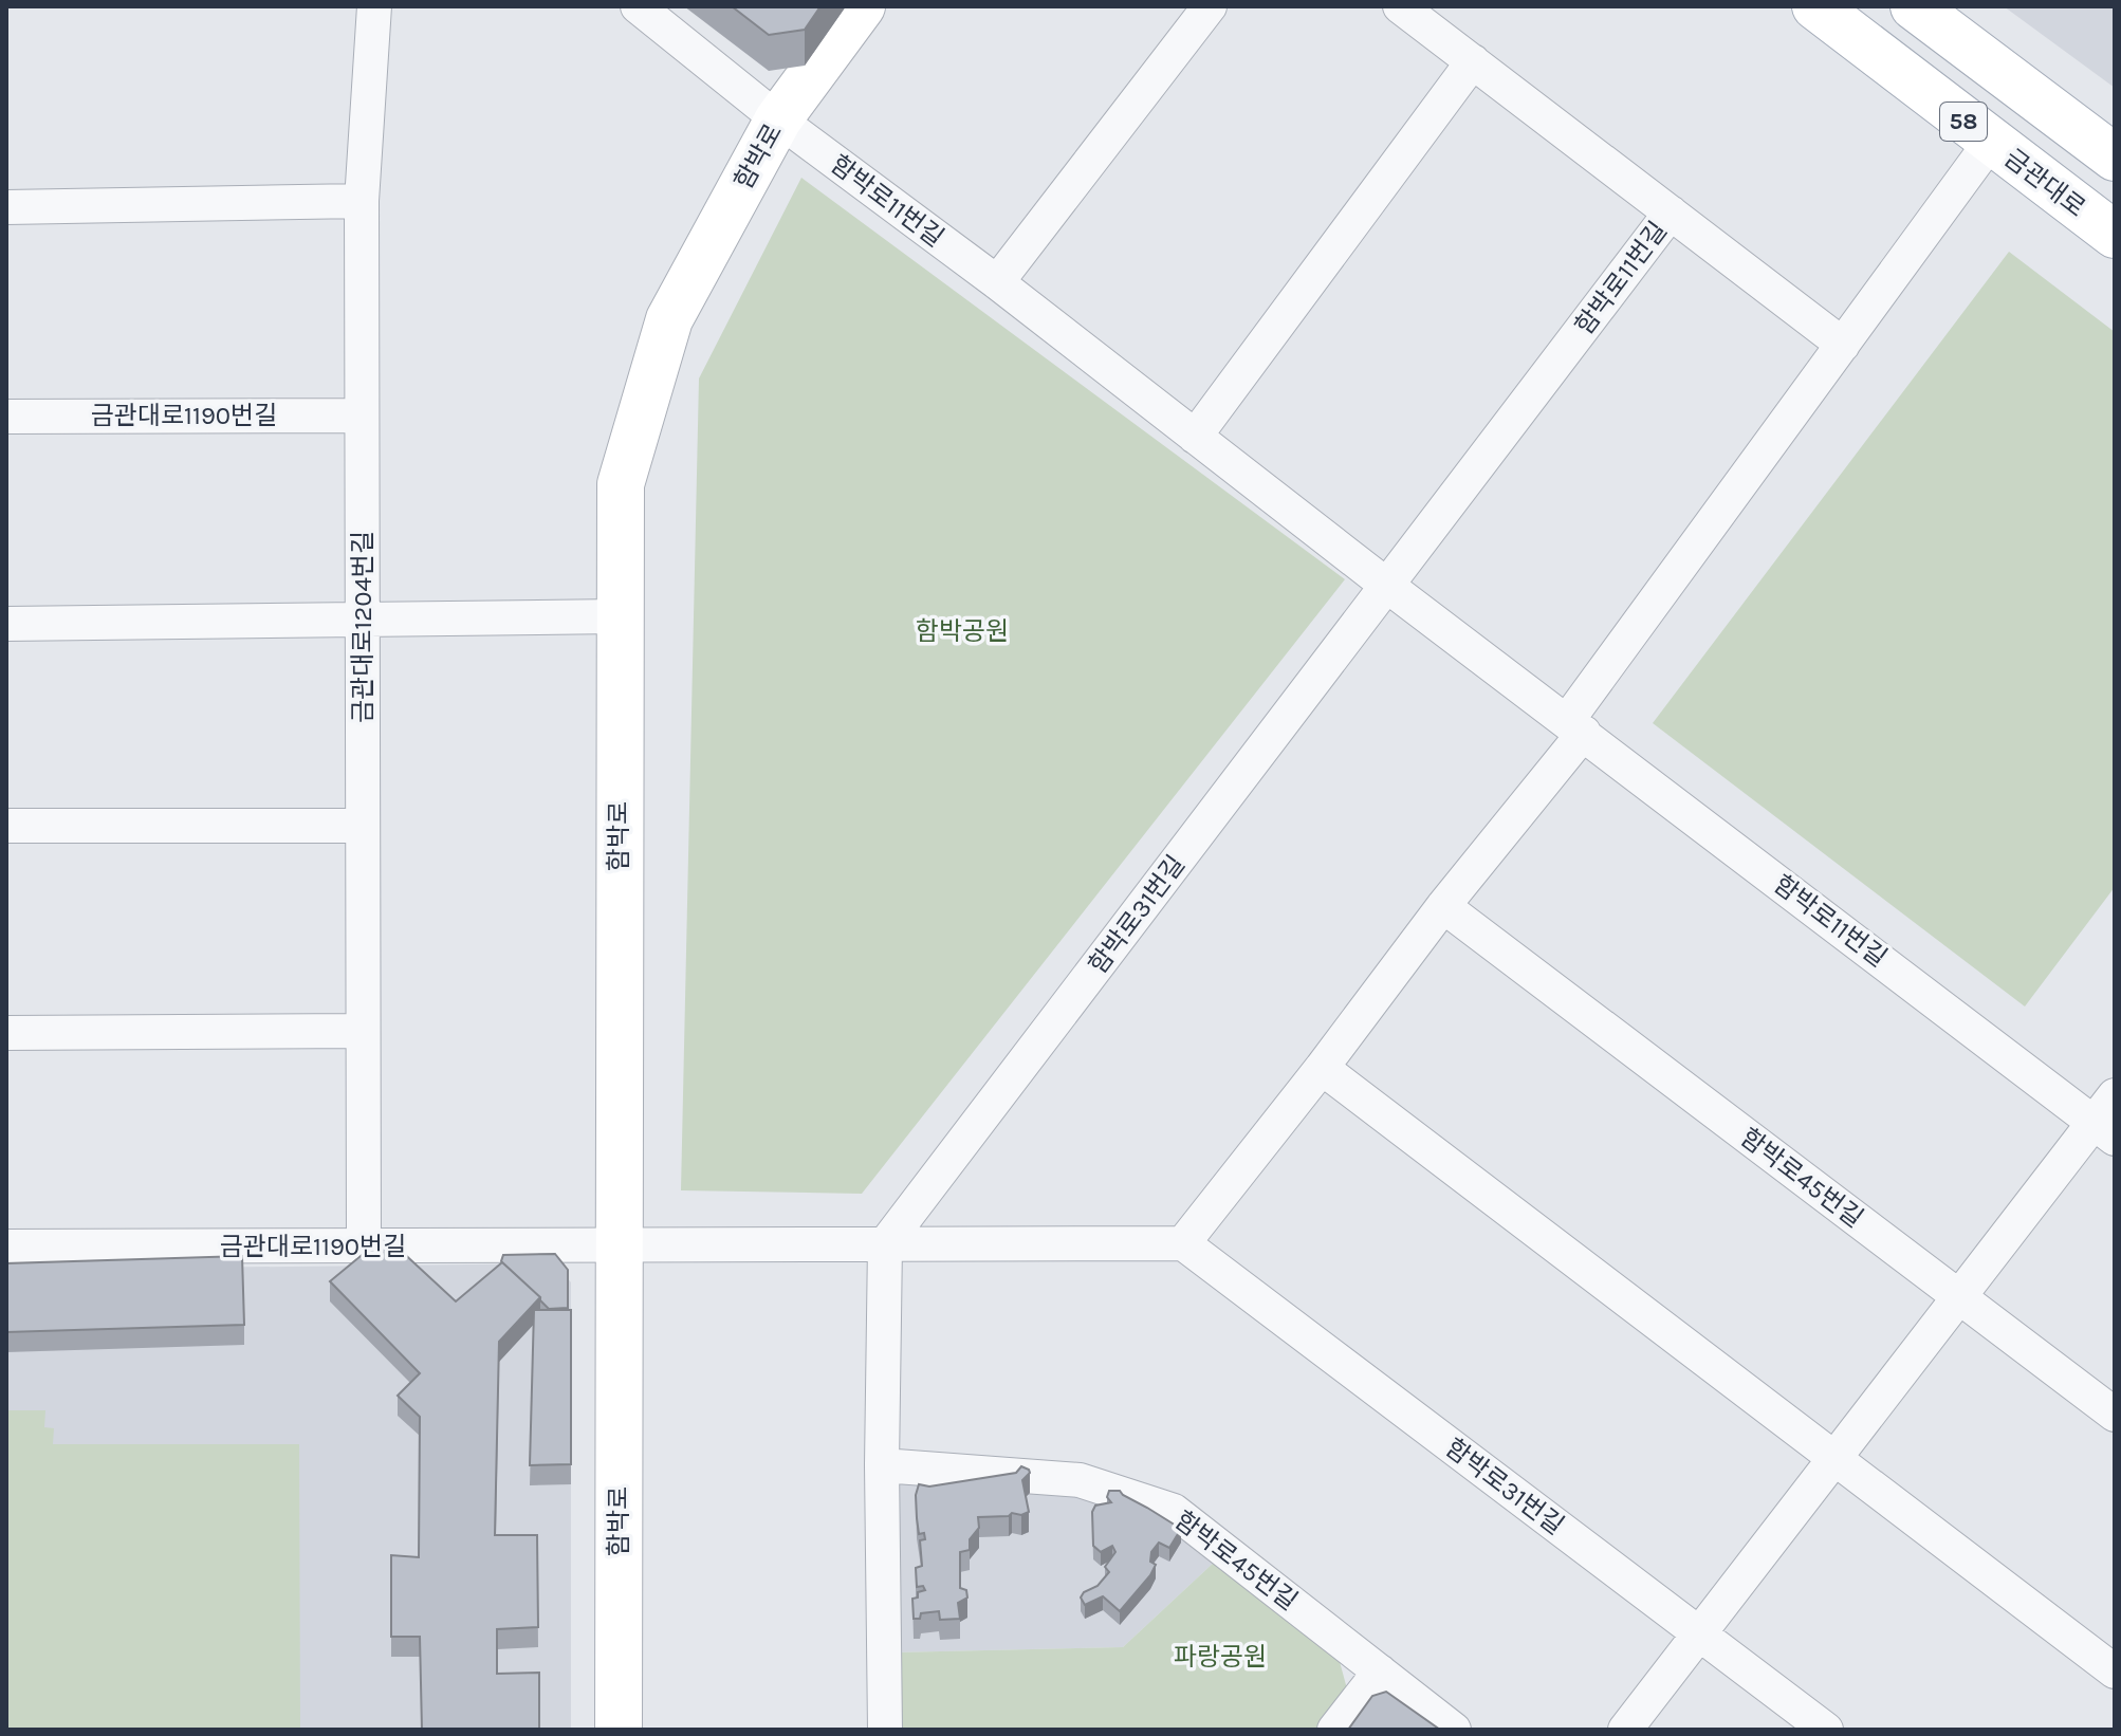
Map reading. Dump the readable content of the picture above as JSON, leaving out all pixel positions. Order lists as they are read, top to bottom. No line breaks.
{"streets":{"street":["58","함박로","금관대로","함박로11번길","금관대로1190번길","금관대로1204번길","함박로31번길","함박로45번길"]},"crossings":[["함박로","함박로11번길"],["함박로","금관대로1190번길"],["함박로11번길","함박로31번길"],["금관대로1190번길","금관대로1204번길"]],"parks":["함박공원","파랑공원"]}
